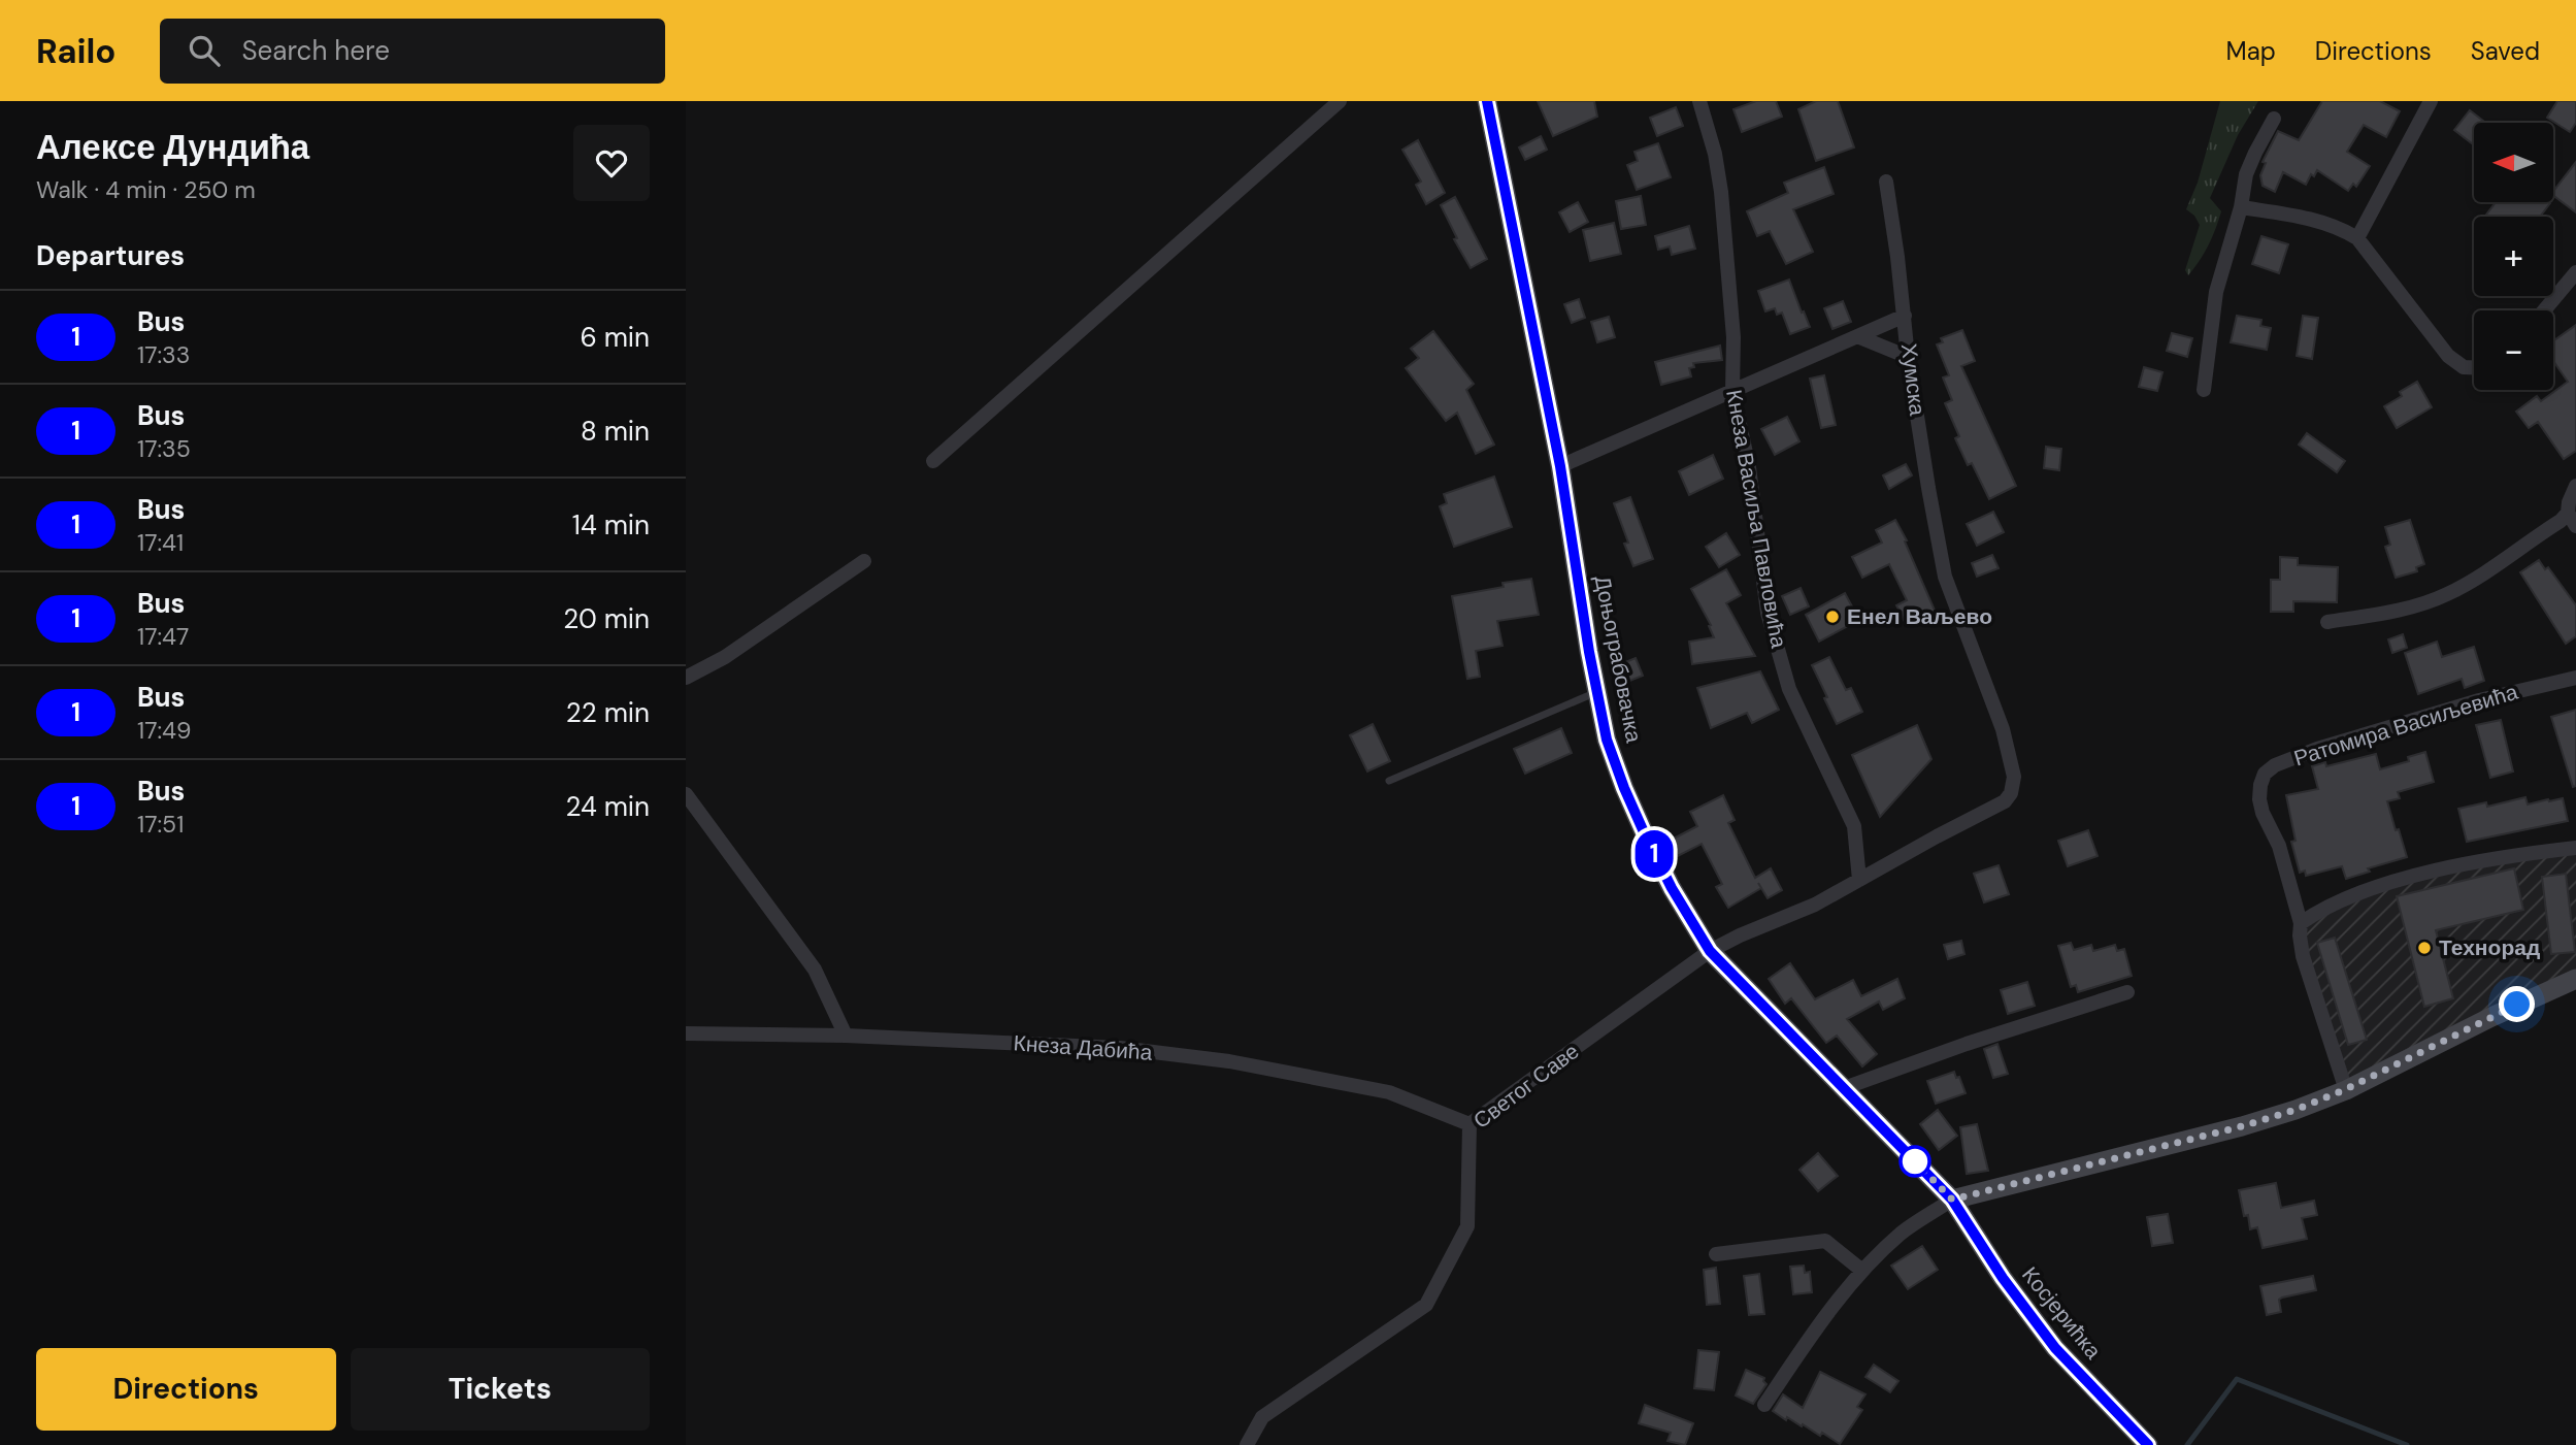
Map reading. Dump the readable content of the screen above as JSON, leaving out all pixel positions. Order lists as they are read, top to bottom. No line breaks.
{"streets":{"street":["Хумска","Кнеза Васиља Павловића","Доњограбовачка","Ратомира Васиљевића","Кнеза Дабића","Светог Саве","Косјерићка"]},"crossings":[["Хумска","Кнеза Васиља Павловића"],["Хумска","Светог Саве"],["Кнеза Васиља Павловића","Светог Саве"],["Доњограбовачка","Светог Саве"],["Доњограбовачка","Косјерићка"],["Кнеза Дабића","Светог Саве"]],"places":["Енел Ваљево","Технорад"],"lines":["bus line 1"],"north":"left","page":{"header":"Railo","search":"Search here","nav":["Map","Directions","Saved"],"heading":[["Алексе Дундића","Walk · 4 min · 250 m"],"Departures"],"on_map":"1","map_buttons":["+","−"],"list":[{"mark":"1","name":"Bus","note":"17:33","value":"6 min"},{"mark":"1","name":"Bus","note":"17:35","value":"8 min"},{"mark":"1","name":"Bus","note":"17:41","value":"14 min"},{"mark":"1","name":"Bus","note":"17:47","value":"20 min"},{"mark":"1","name":"Bus","note":"17:49","value":"22 min"},{"mark":"1","name":"Bus","note":"17:51","value":"24 min"}],"buttons":["Directions","Tickets"]}}
